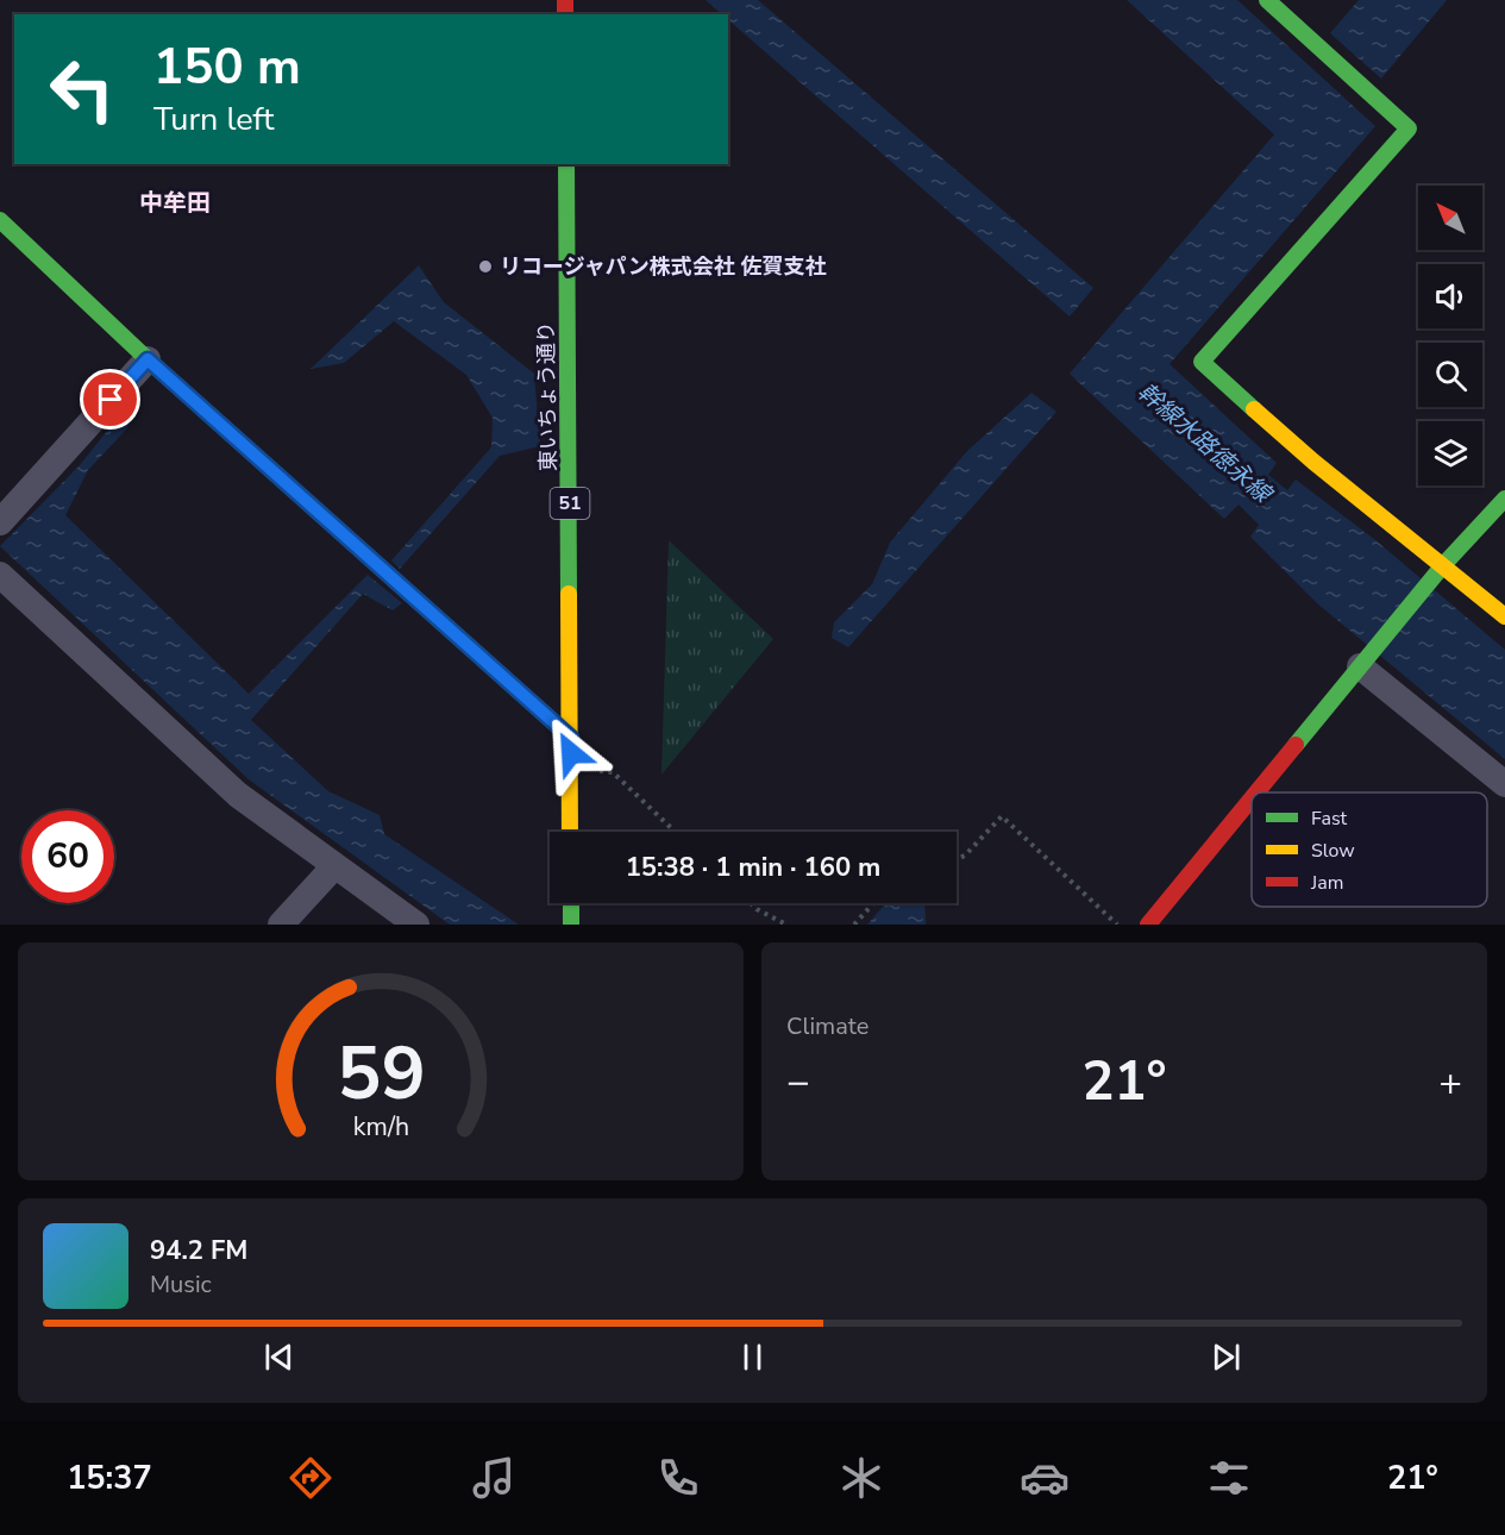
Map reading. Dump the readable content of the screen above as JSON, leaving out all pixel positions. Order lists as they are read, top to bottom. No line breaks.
{"streets":{"street":["東いちょう通り","51"]},"districts":["中牟田"],"water":["幹線水路徳永線"],"places":["リコージャパン株式会社 佐賀支社"],"legend":["Fast","Slow","Jam"],"north":"top left","page":{"turn":["150 m","Turn left"],"limit":"60","trip":"15:38 · 1 min · 160 m","tile":"Climate","heat":["−","21°","+"],"song":["94.2 FM","Music"],"tabs":["15:37","21°"],"gauge":["59","km/h"]}}
